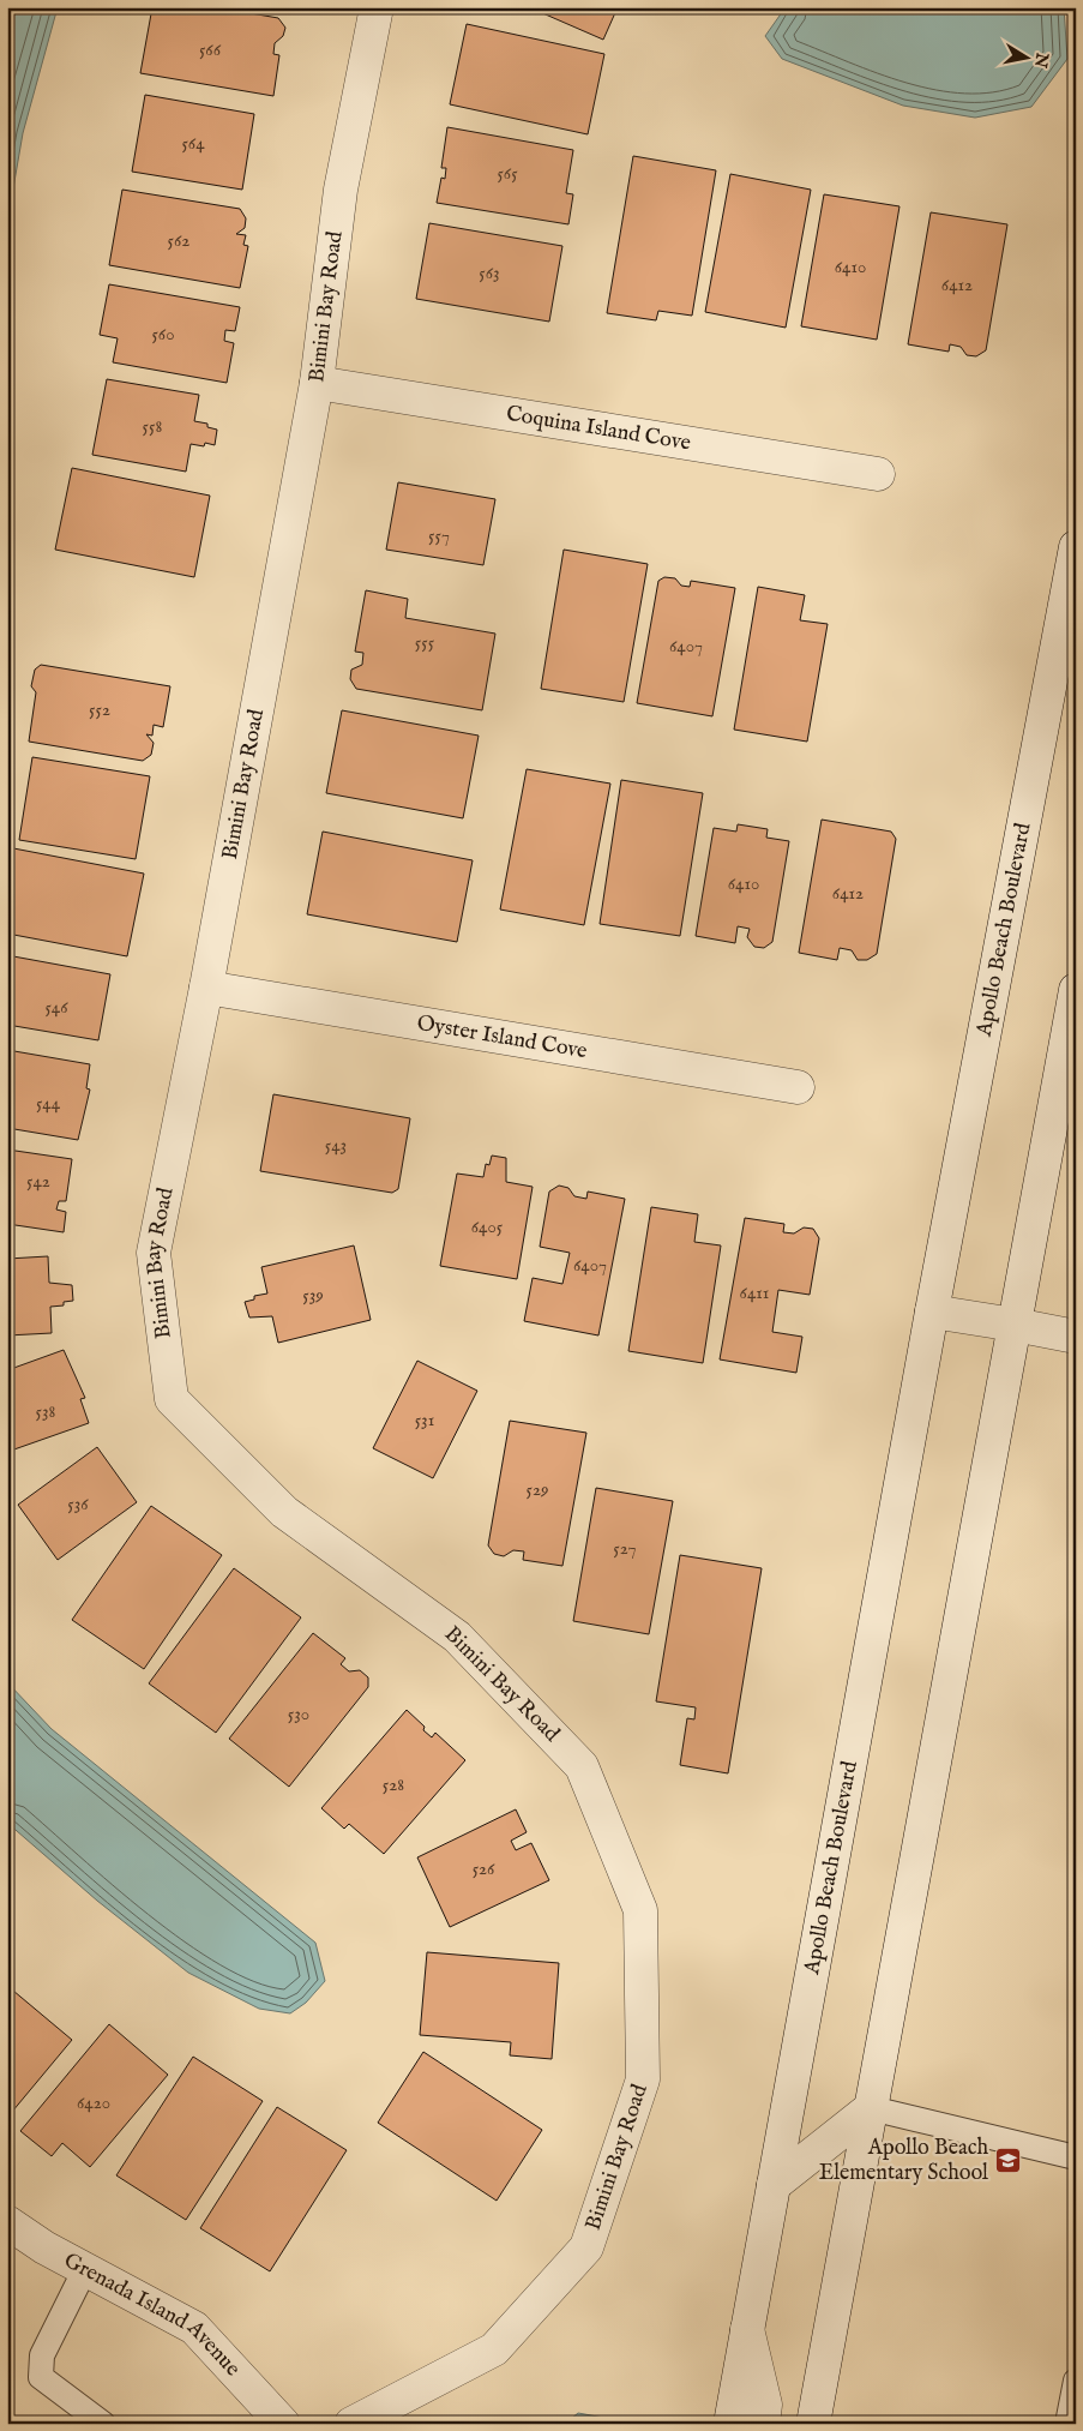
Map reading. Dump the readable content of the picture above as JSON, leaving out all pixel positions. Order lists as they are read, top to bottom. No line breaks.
{"streets":{"street":["Bimini Bay Road","Coquina Island Cove","Apollo Beach Boulevard","Oyster Island Cove","Grenada Island Avenue"]},"crossings":[["Bimini Bay Road","Coquina Island Cove"],["Bimini Bay Road","Oyster Island Cove"]],"places":{"school or university":["Apollo Beach Elementary School"]},"house_numbers":["566","564","565","562","6410","563","6412","560","558","557","555","6407","552","6410","6412","546","544","543","542","6405","6407","6411","539","538","531","529","536","527","530","528","526","6420"],"north":"right"}
